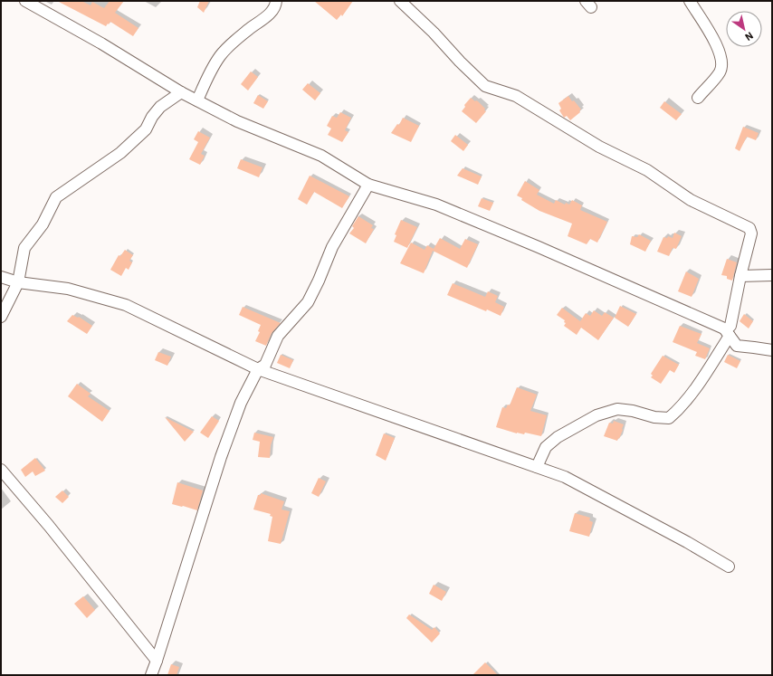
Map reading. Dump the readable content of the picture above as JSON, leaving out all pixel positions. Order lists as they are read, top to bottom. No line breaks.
{"north":"bottom right"}
